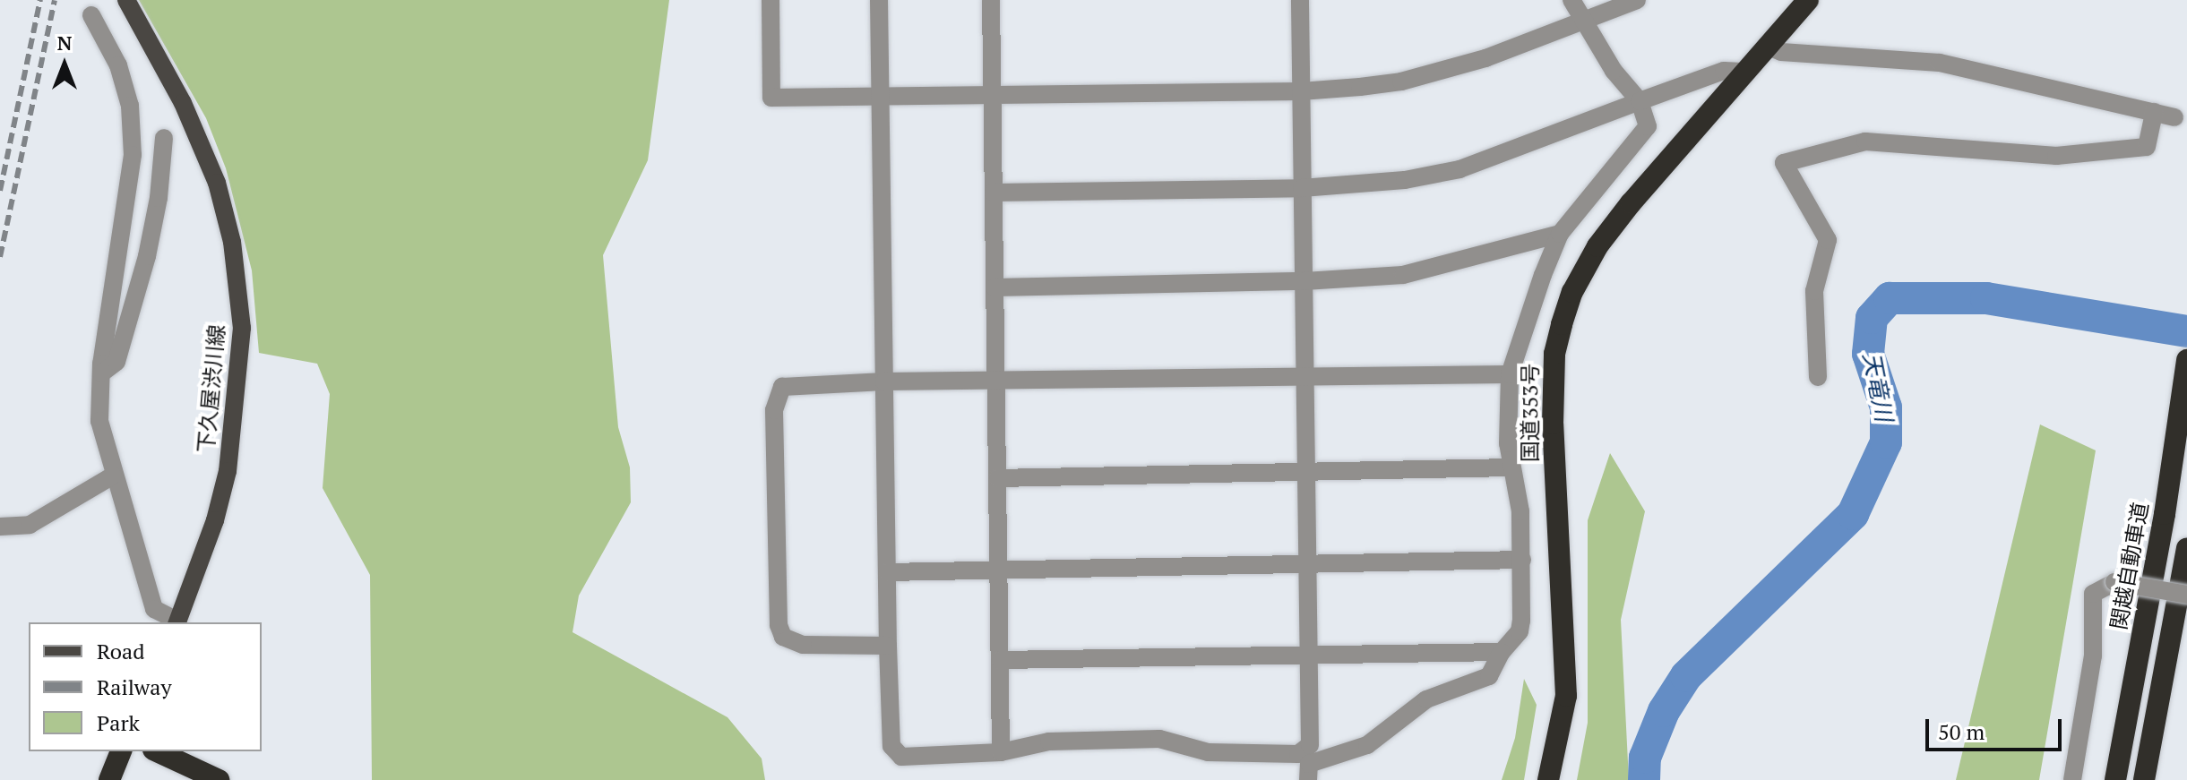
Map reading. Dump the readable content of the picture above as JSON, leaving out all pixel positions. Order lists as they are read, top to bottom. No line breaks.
{"streets":{"highway":["国道353号","関越自動車道"],"main road":["下久屋渋川線"]},"water":["天竜川"],"legend":["Road","Railway","Park"],"scale_bar":"50 m","north":"top"}
